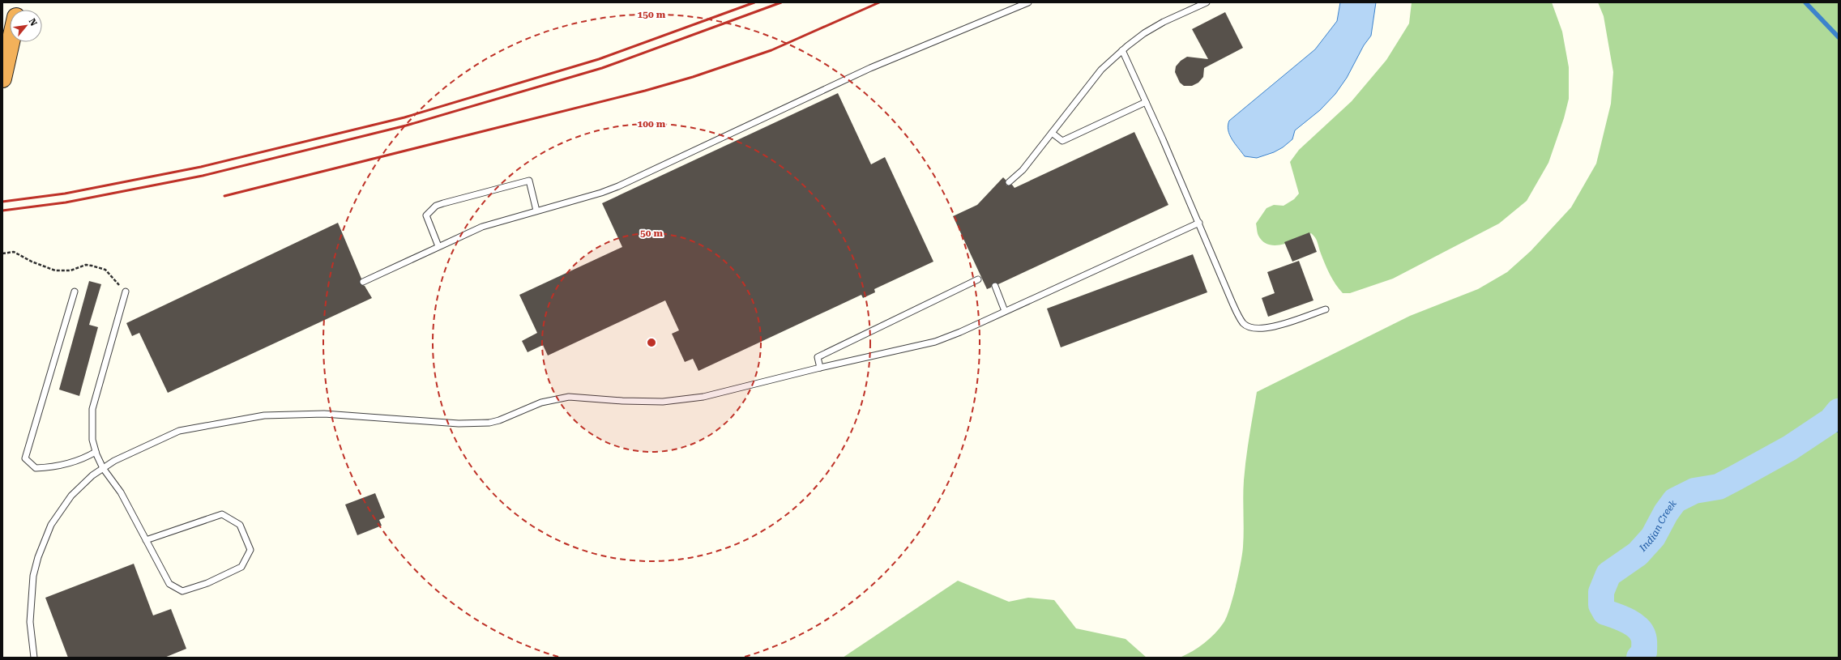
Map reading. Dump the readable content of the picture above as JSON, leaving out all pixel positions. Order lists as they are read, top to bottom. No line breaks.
{"water":["Indian Creek"],"north":"top right","rings":["150 m","100 m","50 m"]}
